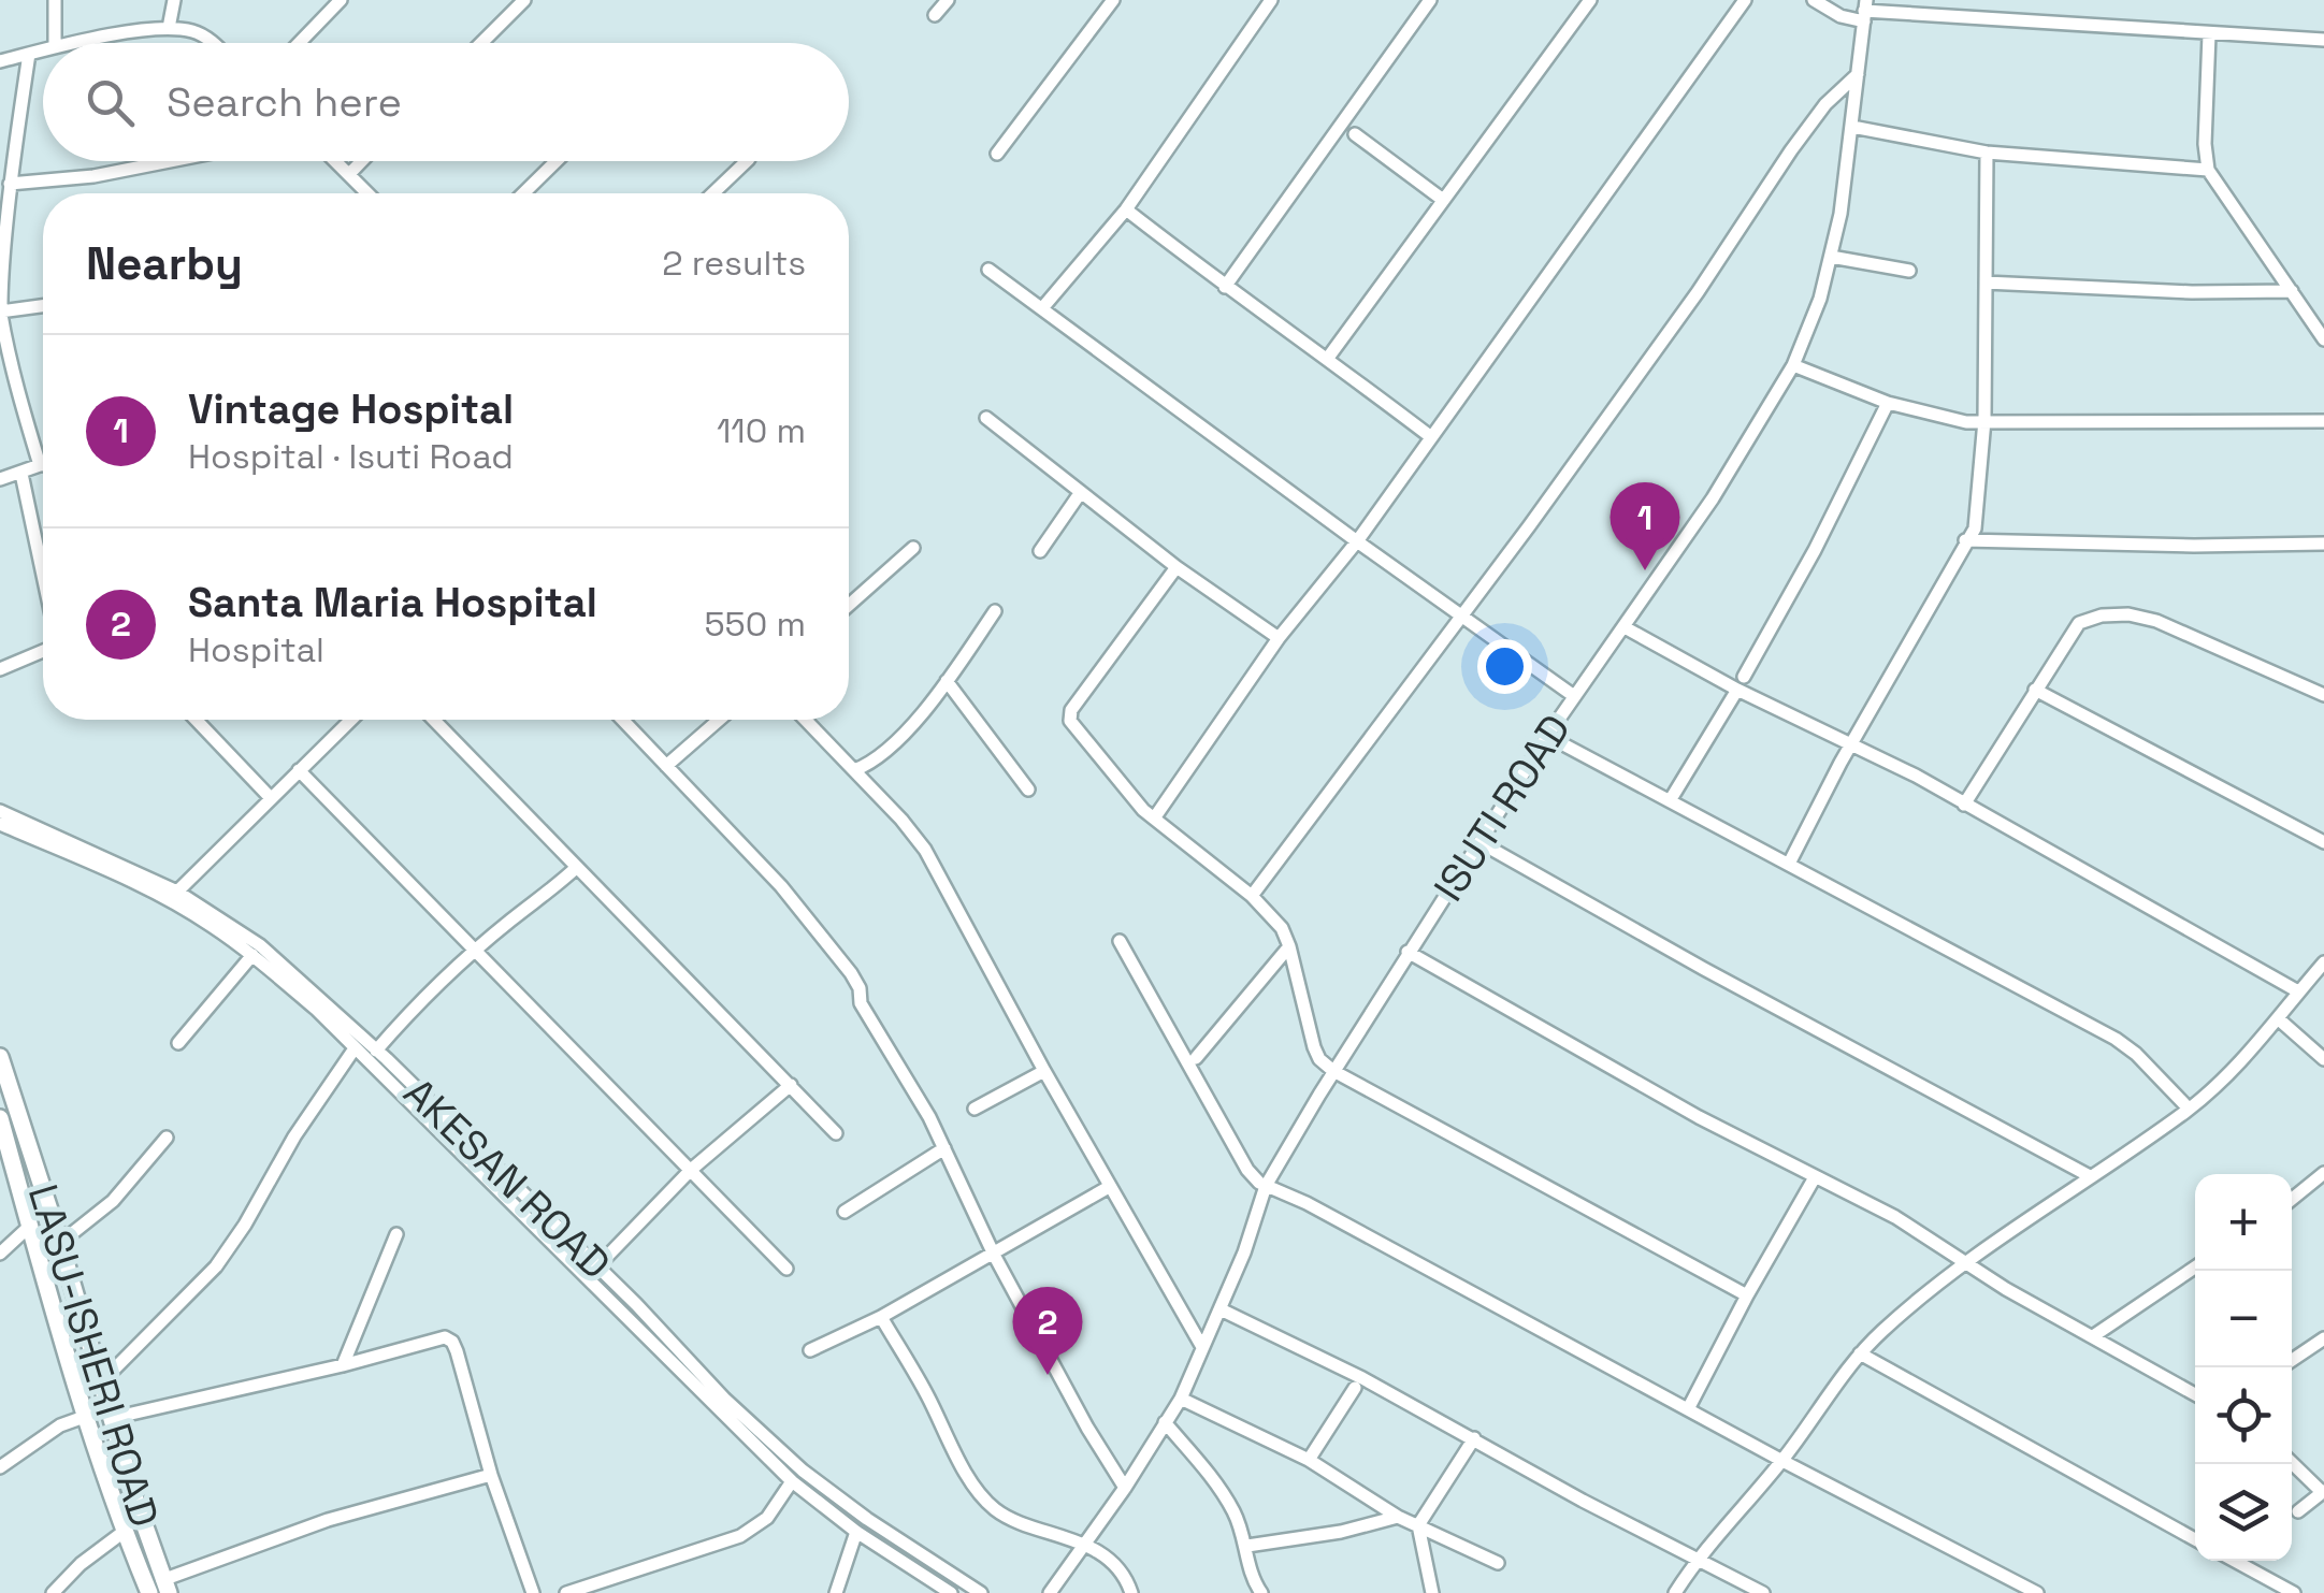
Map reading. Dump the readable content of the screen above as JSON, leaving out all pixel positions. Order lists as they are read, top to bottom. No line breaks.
{"streets":{"main road":["LASU-ISHERI ROAD"],"street":["ISUTI ROAD","AKESAN ROAD"]},"page":{"search":"Search here","heading":["Nearby","2 results"],"list":[{"mark":"1","name":"Vintage Hospital","note":"Hospital · Isuti Road","value":"110 m"},{"mark":"2","name":"Santa Maria Hospital","note":"Hospital","value":"550 m"}],"pins":["1","2"],"map_buttons":["+","−"]}}
